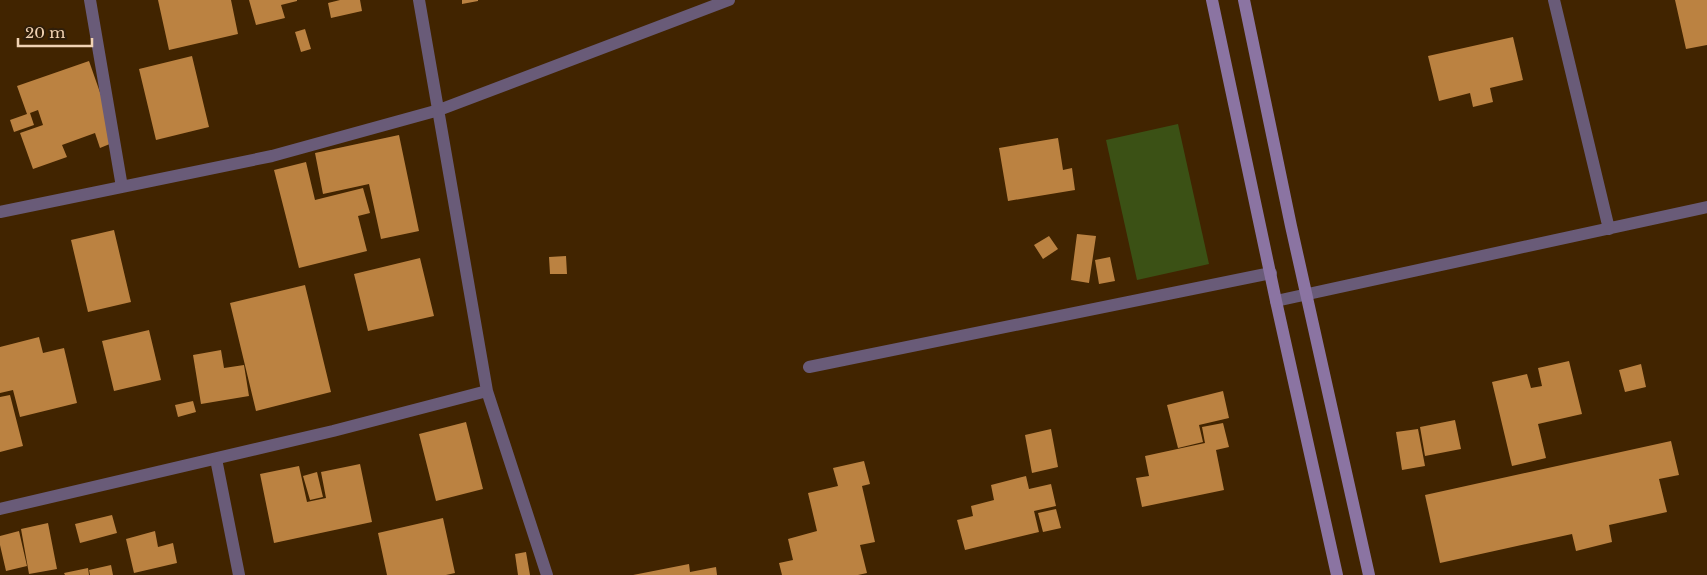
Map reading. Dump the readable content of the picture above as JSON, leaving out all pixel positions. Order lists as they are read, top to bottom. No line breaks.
{"scale_bar":"20 m"}
